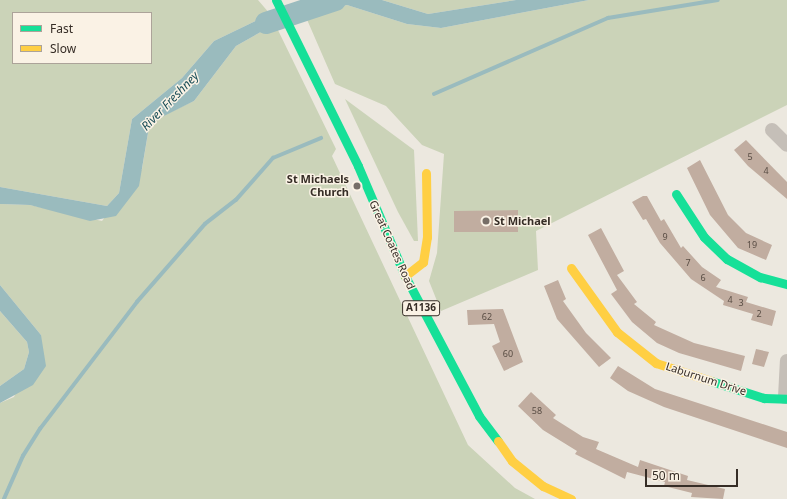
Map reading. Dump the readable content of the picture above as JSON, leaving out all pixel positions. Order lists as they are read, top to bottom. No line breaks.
{"streets":{"main road":["Great Coates Road","A1136","Laburnum Drive"]},"water":["River Freshney"],"places":["St Michaels Church","St Michael"],"house_numbers":["5","4","9","19","7","6","4","3","2","62","60","58"],"legend":["Fast","Slow"],"scale_bar":"50 m"}
